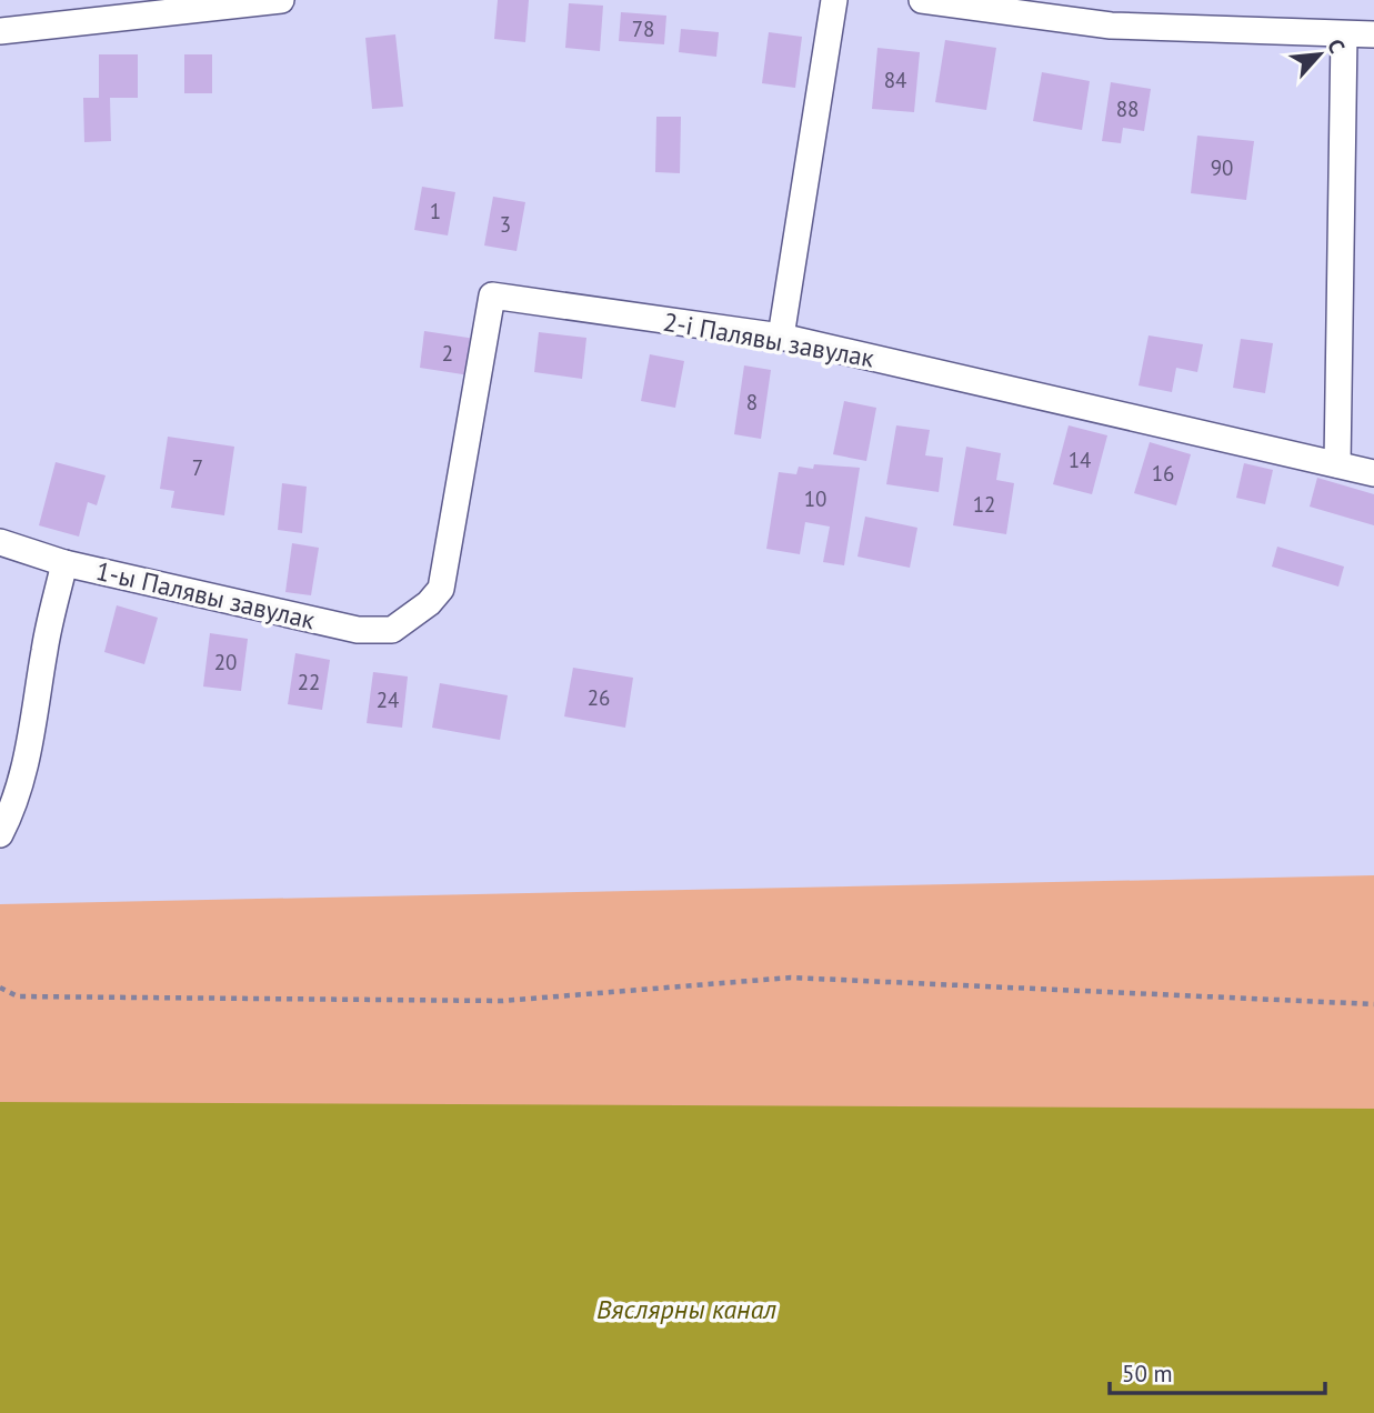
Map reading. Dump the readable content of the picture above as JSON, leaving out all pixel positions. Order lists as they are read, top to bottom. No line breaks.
{"streets":{"street":["2-і Палявы завулак","1-ы Палявы завулак"]},"crossings":[["2-і Палявы завулак","1-ы Палявы завулак"]],"water":["Вяслярны канал"],"house_numbers":["78","84","88","90","1","3","2","8","14","7","16","10","12","20","22","26","24"],"scale_bar":"50 m","north":"top right"}
